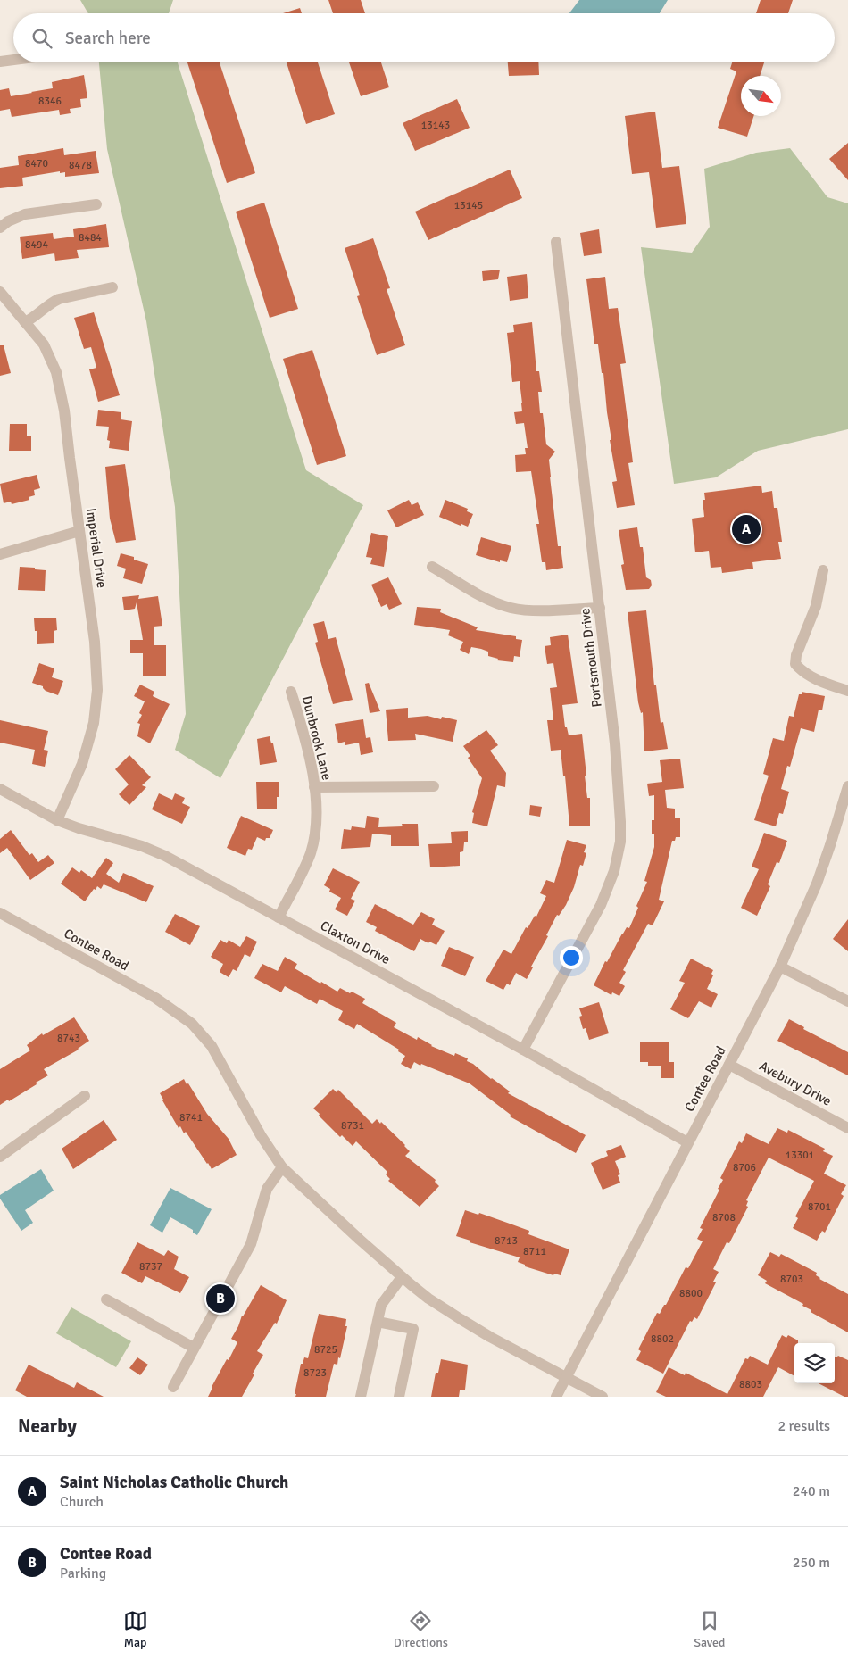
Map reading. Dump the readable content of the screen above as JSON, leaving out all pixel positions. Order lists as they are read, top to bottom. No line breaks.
{"streets":{"street":["Imperial Drive","Portsmouth Drive","Dunbrook Lane","Claxton Drive","Contee Road","Avebury Drive"]},"crossings":[["Imperial Drive","Claxton Drive"],["Portsmouth Drive","Claxton Drive"],["Dunbrook Lane","Claxton Drive"],["Claxton Drive","Contee Road"],["Contee Road","Avebury Drive"]],"house_numbers":["8346","13143","8470","8478","13145","8484","8494","8743","8741","8731","13301","8706","8701","8708","8713","8711","8737","8703","8800","8802","8725","8723","8803"],"north":"bottom right","page":{"search":"Search here","pins":["A","B"],"heading":["Nearby","2 results"],"list":[{"mark":"A","name":"Saint Nicholas Catholic Church","note":"Church","value":"240 m"},{"mark":"B","name":"Contee Road","note":"Parking","value":"250 m"}],"nav":["Map","Directions","Saved"]}}
